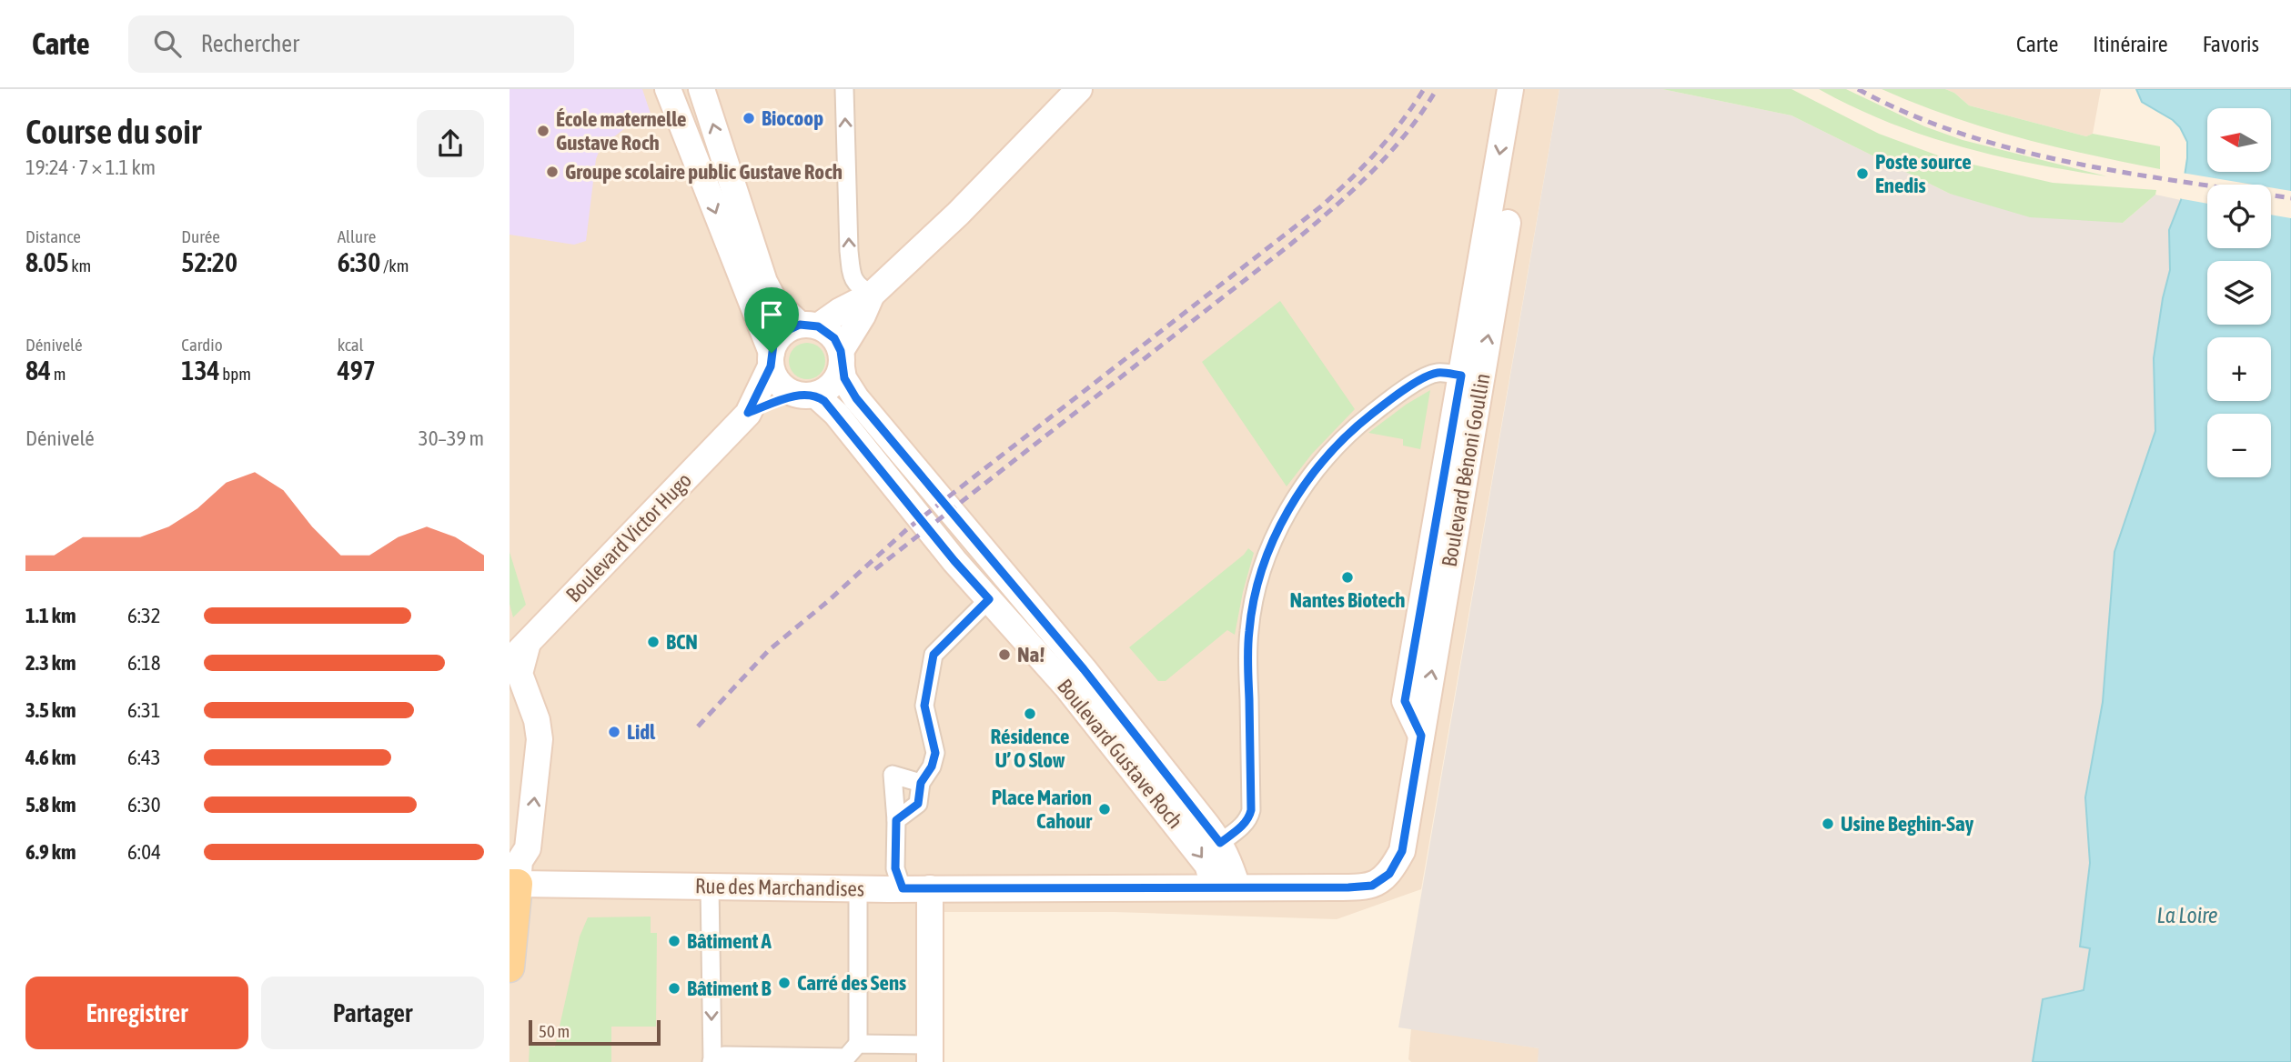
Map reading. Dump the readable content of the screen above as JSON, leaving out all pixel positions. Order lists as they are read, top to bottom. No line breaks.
{"streets":{"street":["Boulevard Bénoni Goullin","Boulevard Victor Hugo","Boulevard Gustave Roch","Rue des Marchandises"]},"crossings":[["Boulevard Bénoni Goullin","Rue des Marchandises"],["Boulevard Victor Hugo","Boulevard Gustave Roch"],["Boulevard Gustave Roch","Rue des Marchandises"]],"water":["La Loire"],"places":["Biocoop","École maternelle Gustave Roch","Groupe scolaire public Gustave Roch","Poste source Enedis","Nantes Biotech","BCN","Na!","Résidence U’ O Slow","Lidl","Place Marion Cahour","Usine Beghin-Say","Bâtiment A","Carré des Sens","Bâtiment B"],"scale_bar":"50 m","north":"left","page":{"header":"Carte","search":"Rechercher","nav":["Carte","Itinéraire","Favoris"],"heading":["Course du soir","19:24 · 7 × 1.1 km"],"map_buttons":["+","−"],"stats":[["Distance","8.05 km"],["Durée","52:20"],["Allure","6:30 /km"],["Dénivelé","84 m"],["Cardio","134 bpm"],["kcal","497"]],"chart":["Dénivelé","30–39 m"],"list":[{"name":"1.1 km","note":"6:32"},{"name":"2.3 km","note":"6:18"},{"name":"3.5 km","note":"6:31"},{"name":"4.6 km","note":"6:43"},{"name":"5.8 km","note":"6:30"},{"name":"6.9 km","note":"6:04"}],"buttons":["Enregistrer","Partager"],"scale":"50 m"}}
